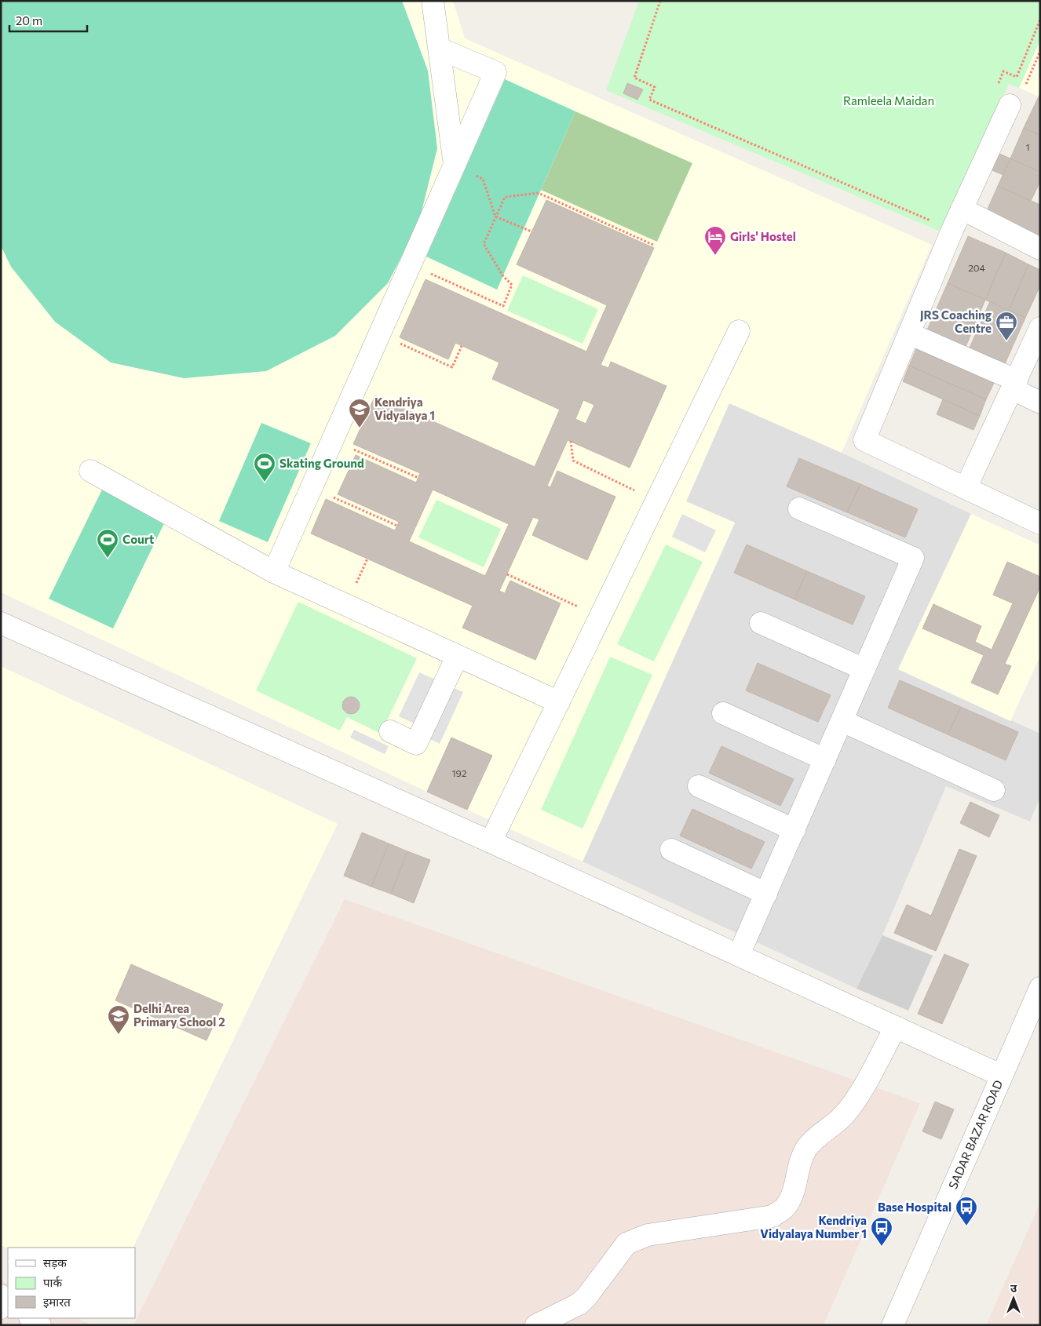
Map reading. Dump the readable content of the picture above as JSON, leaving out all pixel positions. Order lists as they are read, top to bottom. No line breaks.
{"streets":{"street":["SADAR BAZAR ROAD"]},"parks":["Ramleela Maidan"],"places":{"hotel":["Girls' Hostel"],"office":["JRS Coaching Centre"],"school or university":["Kendriya Vidyalaya 1","Delhi Area Primary School 2"],"sports":["Skating Ground","Court"],"bus stop":["Base Hospital","Kendriya Vidyalaya Number 1"]},"house_numbers":["1","204","192"],"legend":["सड़क","पार्क","इमारत"],"scale_bar":"20 m","north":"top"}
